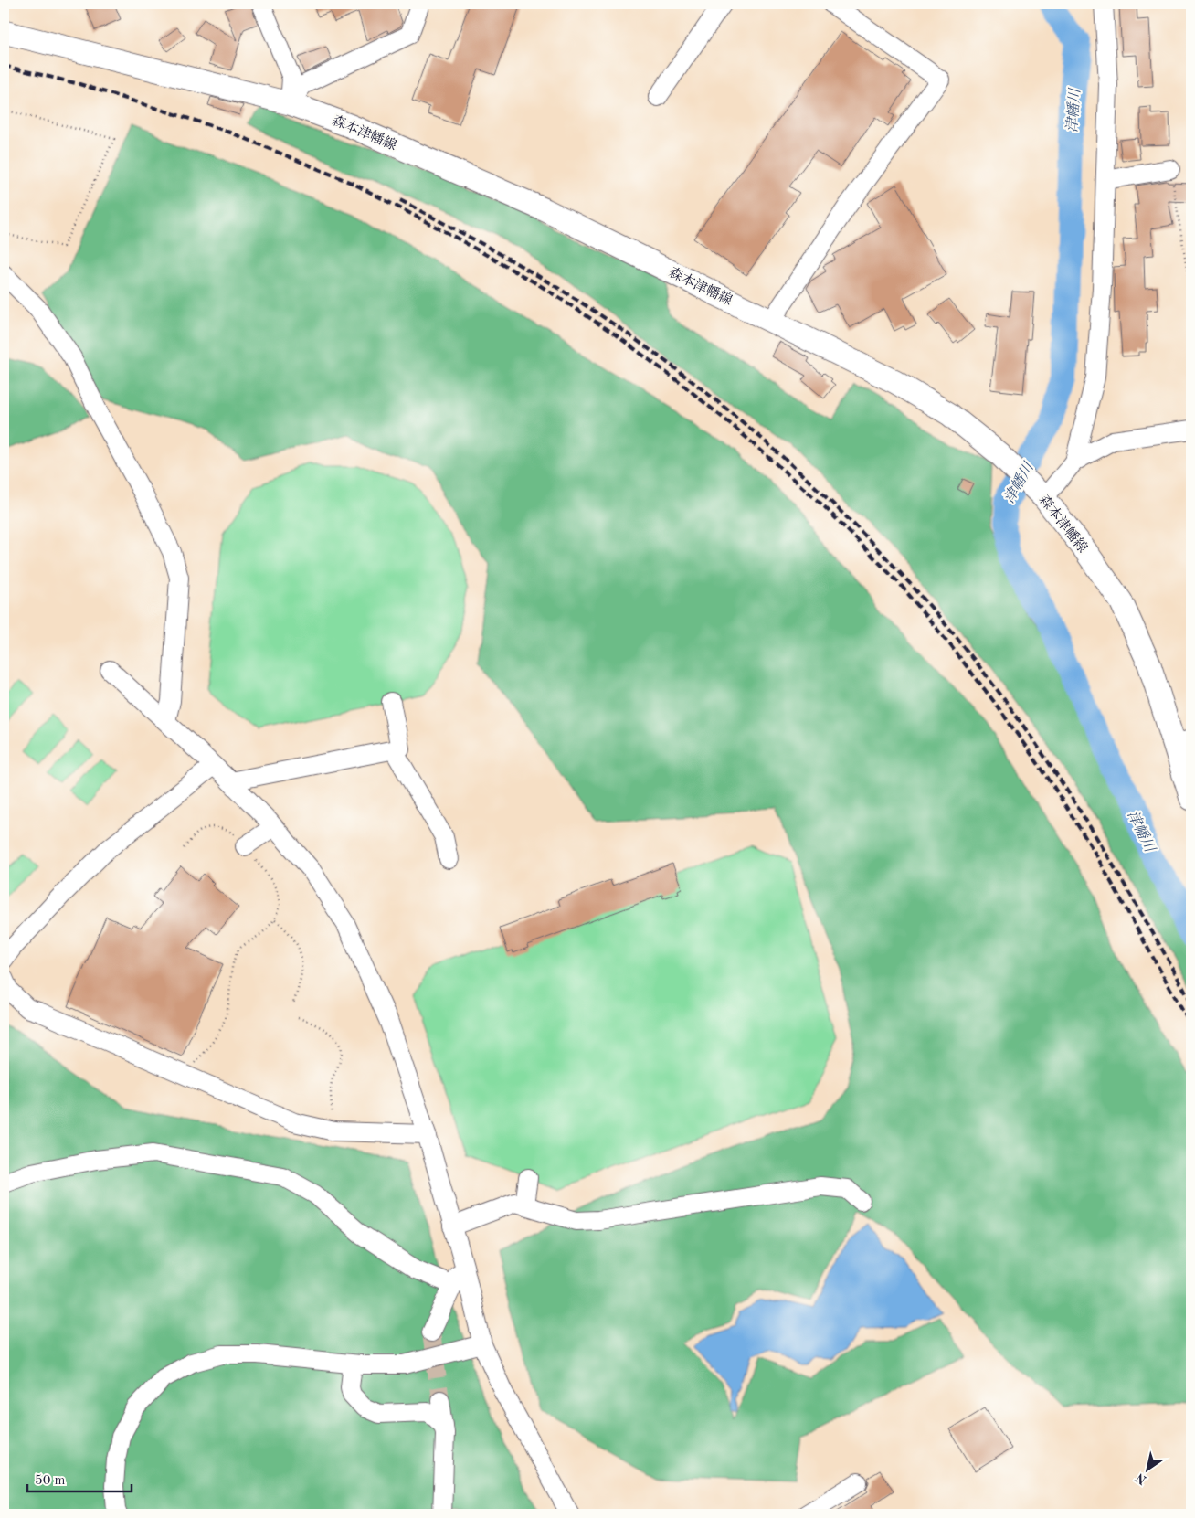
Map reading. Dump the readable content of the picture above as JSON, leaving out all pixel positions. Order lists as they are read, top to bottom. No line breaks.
{"streets":{"main road":["森本津幡線"]},"water":["津幡川"],"scale_bar":"50 m","north":"bottom left"}
